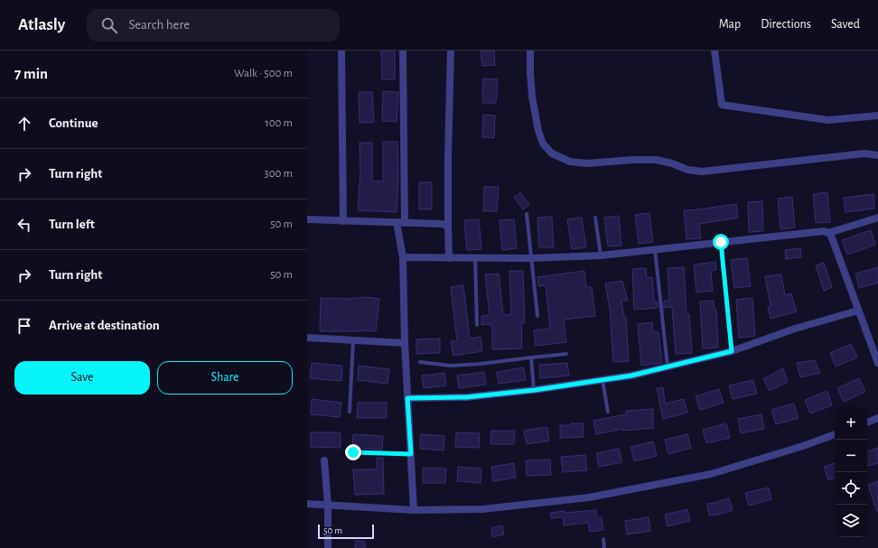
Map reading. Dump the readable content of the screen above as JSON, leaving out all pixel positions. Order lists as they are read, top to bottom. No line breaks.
{"scale_bar":"50 m","page":{"header":"Atlasly","search":"Search here","nav":["Map","Directions","Saved"],"heading":["7 min","Walk · 500 m"],"list":[["Continue","100 m"],["Turn right","300 m"],["Turn left","50 m"],["Turn right","50 m"],"Arrive at destination"],"buttons":["Save","Share"],"map_buttons":["+","−"],"scale":"50 m"}}
